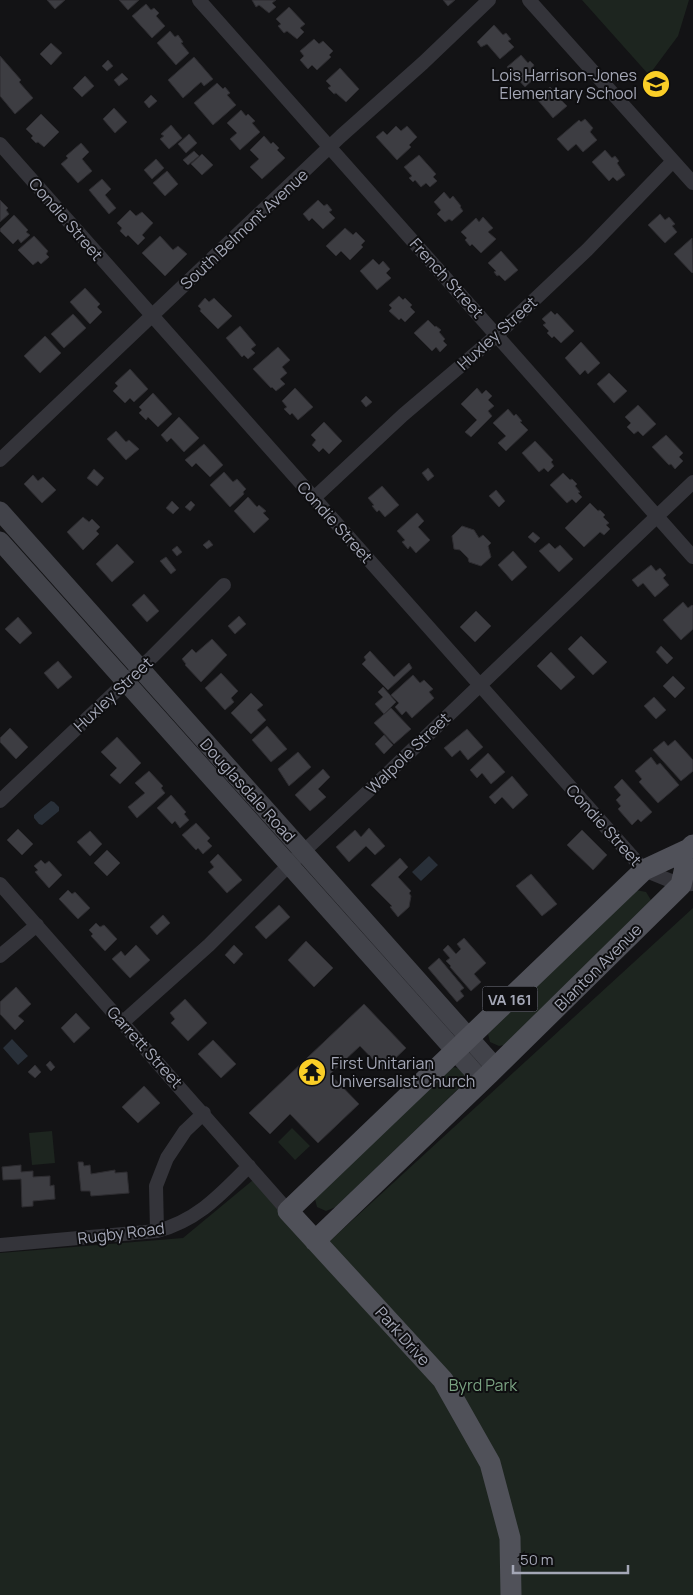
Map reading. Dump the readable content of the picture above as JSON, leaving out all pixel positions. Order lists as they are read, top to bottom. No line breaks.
{"streets":{"main road":["Blanton Avenue","VA 161","Park Drive"],"street":["Condie Street","South Belmont Avenue","French Street","Huxley Street","Walpole Street","Douglasdale Road","Garrett Street","Rugby Road"]},"crossings":[["Condie Street","South Belmont Avenue"],["Condie Street","Huxley Street"],["Condie Street","Walpole Street"],["Condie Street","Blanton Avenue"],["Condie Street","VA 161"],["South Belmont Avenue","French Street"],["French Street","Huxley Street"],["French Street","Walpole Street"],["Huxley Street","Douglasdale Road"],["Walpole Street","Douglasdale Road"],["Walpole Street","Garrett Street"],["Douglasdale Road","Blanton Avenue"],["Douglasdale Road","VA 161"],["Blanton Avenue","VA 161"],["Blanton Avenue","Park Drive"],["VA 161","Garrett Street"],["VA 161","Park Drive"],["Garrett Street","Rugby Road"],["Garrett Street","Park Drive"]],"parks":["Byrd Park"],"places":{"school or university":["Lois Harrison-Jones Elementary School"],"temple":["First Unitarian Universalist Church"]},"scale_bar":"50 m"}
